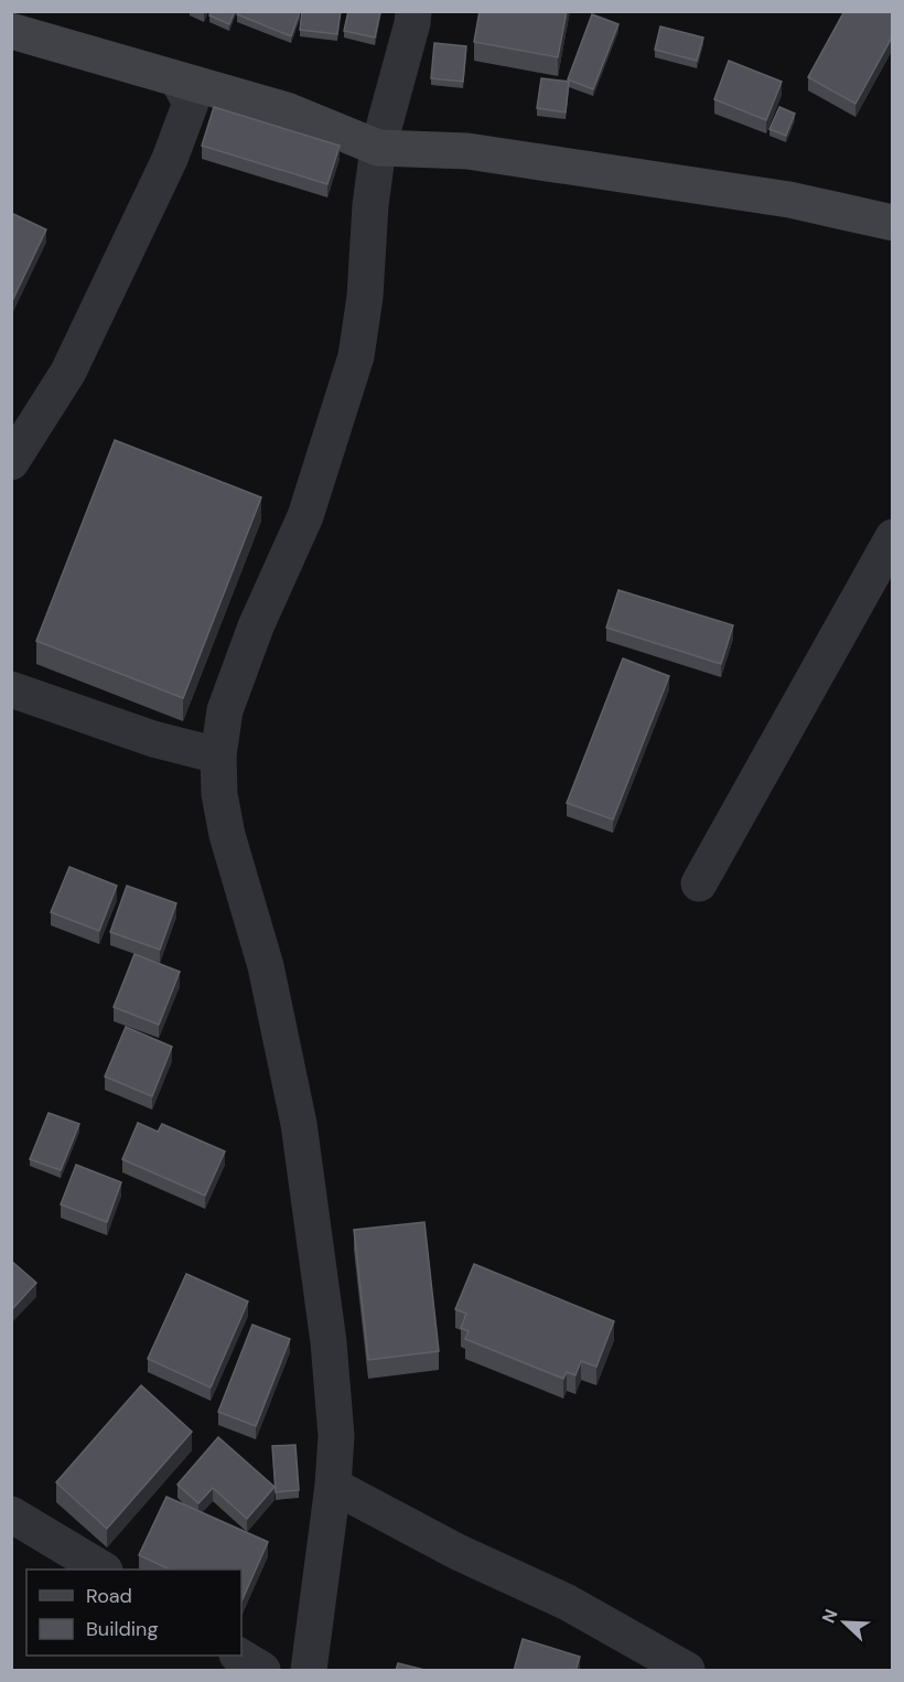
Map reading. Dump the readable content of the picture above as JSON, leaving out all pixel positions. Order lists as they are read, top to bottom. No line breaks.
{"legend":["Road","Building"],"north":"top left"}
